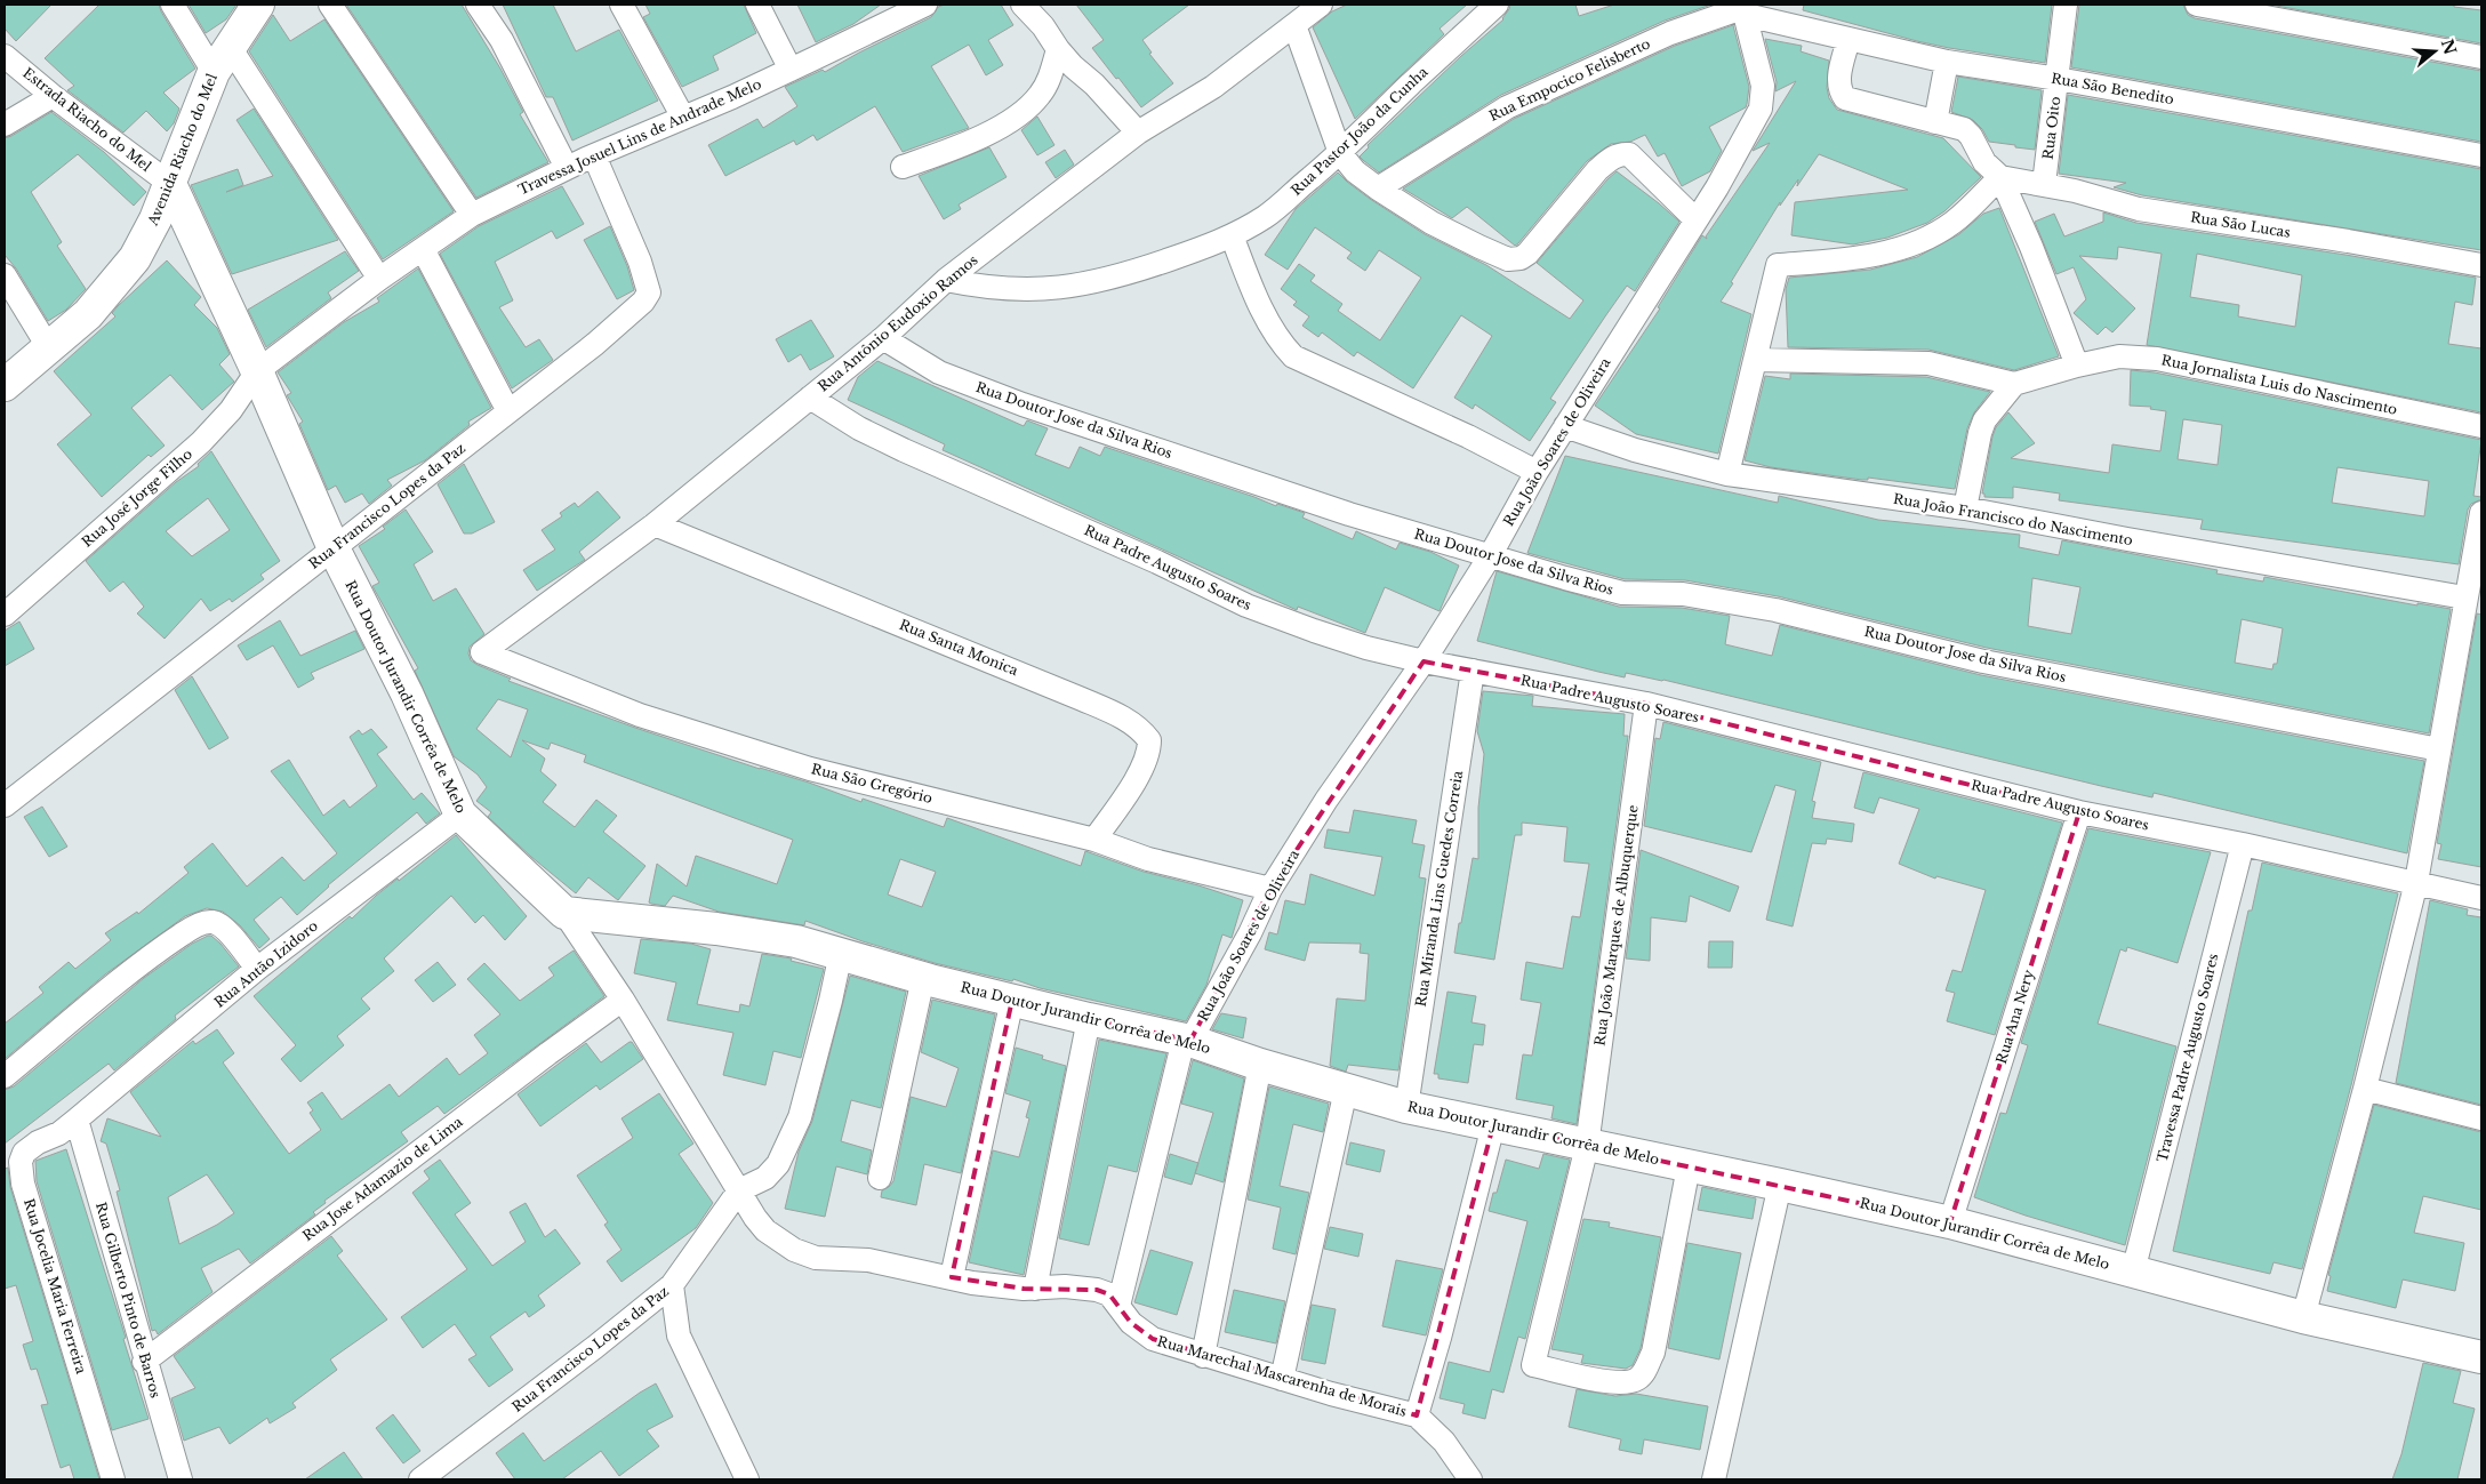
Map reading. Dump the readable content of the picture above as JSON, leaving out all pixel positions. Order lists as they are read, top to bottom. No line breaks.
{"streets":{"street":["Rua Empocico Felisberto","Rua São Benedito","Estrada Riacho do Mel","Rua Oito","Rua Pastor João da Cunha","Travessa Josuel Lins de Andrade Melo","Avenida Riacho do Mel","Rua São Lucas","Rua Antônio Eudoxio Ramos","Rua Jornalista Luis do Nascimento","Rua Doutor Jose da Silva Rios","Rua João Soares de Oliveira","Rua José Jorge Filho","Rua Francisco Lopes da Paz","Rua João Francisco do Nascimento","Rua Padre Augusto Soares","Rua Santa Monica","Rua Doutor Jurandir Corrêa de Melo","Rua São Gregório","Rua Miranda Lins Guedes Correia","Rua João Marques de Albuquerque","Rua Antão Izidoro","Rua Ana Nery","Travessa Padre Augusto Soares","Rua Jose Adamazio de Lima","Rua Jocelia Maria Ferreira","Rua Gilberto Pinto de Barros","Rua Marechal Mascarenha de Morais"]},"crossings":[["Rua Empocico Felisberto","Rua São Benedito"],["Rua Empocico Felisberto","Rua João Soares de Oliveira"],["Rua São Benedito","Rua Oito"],["Rua São Benedito","Rua João Soares de Oliveira"],["Estrada Riacho do Mel","Avenida Riacho do Mel"],["Estrada Riacho do Mel","Rua Doutor Jurandir Corrêa de Melo"],["Rua Oito","Rua São Lucas"],["Rua Pastor João da Cunha","Rua Antônio Eudoxio Ramos"],["Travessa Josuel Lins de Andrade Melo","Rua José Jorge Filho"],["Travessa Josuel Lins de Andrade Melo","Rua Francisco Lopes da Paz"],["Travessa Josuel Lins de Andrade Melo","Rua Doutor Jurandir Corrêa de Melo"],["Avenida Riacho do Mel","Rua Doutor Jurandir Corrêa de Melo"],["Rua Antônio Eudoxio Ramos","Rua Doutor Jose da Silva Rios"],["Rua Antônio Eudoxio Ramos","Rua Padre Augusto Soares"],["Rua Antônio Eudoxio Ramos","Rua Santa Monica"],["Rua Antônio Eudoxio Ramos","Rua São Gregório"],["Rua Doutor Jose da Silva Rios","Rua João Soares de Oliveira"],["Rua João Soares de Oliveira","Rua João Francisco do Nascimento"],["Rua João Soares de Oliveira","Rua Padre Augusto Soares"],["Rua João Soares de Oliveira","Rua Doutor Jurandir Corrêa de Melo"],["Rua João Soares de Oliveira","Rua São Gregório"],["Rua João Soares de Oliveira","Rua Marechal Mascarenha de Morais"],["Rua José Jorge Filho","Rua Doutor Jurandir Corrêa de Melo"],["Rua Francisco Lopes da Paz","Rua Doutor Jurandir Corrêa de Melo"],["Rua Francisco Lopes da Paz","Rua Marechal Mascarenha de Morais"],["Rua Padre Augusto Soares","Rua Miranda Lins Guedes Correia"],["Rua Padre Augusto Soares","Rua João Marques de Albuquerque"],["Rua Padre Augusto Soares","Rua Ana Nery"],["Rua Padre Augusto Soares","Travessa Padre Augusto Soares"],["Rua Santa Monica","Rua São Gregório"],["Rua Doutor Jurandir Corrêa de Melo","Rua Miranda Lins Guedes Correia"],["Rua Doutor Jurandir Corrêa de Melo","Rua João Marques de Albuquerque"],["Rua Doutor Jurandir Corrêa de Melo","Rua Antão Izidoro"],["Rua Doutor Jurandir Corrêa de Melo","Rua Ana Nery"],["Rua Doutor Jurandir Corrêa de Melo","Travessa Padre Augusto Soares"],["Rua Doutor Jurandir Corrêa de Melo","Rua Marechal Mascarenha de Morais"],["Rua Antão Izidoro","Rua Jocelia Maria Ferreira"],["Rua Antão Izidoro","Rua Gilberto Pinto de Barros"],["Rua Jose Adamazio de Lima","Rua Gilberto Pinto de Barros"],["Rua Jose Adamazio de Lima","Rua Marechal Mascarenha de Morais"],["Rua Jocelia Maria Ferreira","Rua Gilberto Pinto de Barros"]],"north":"right"}
